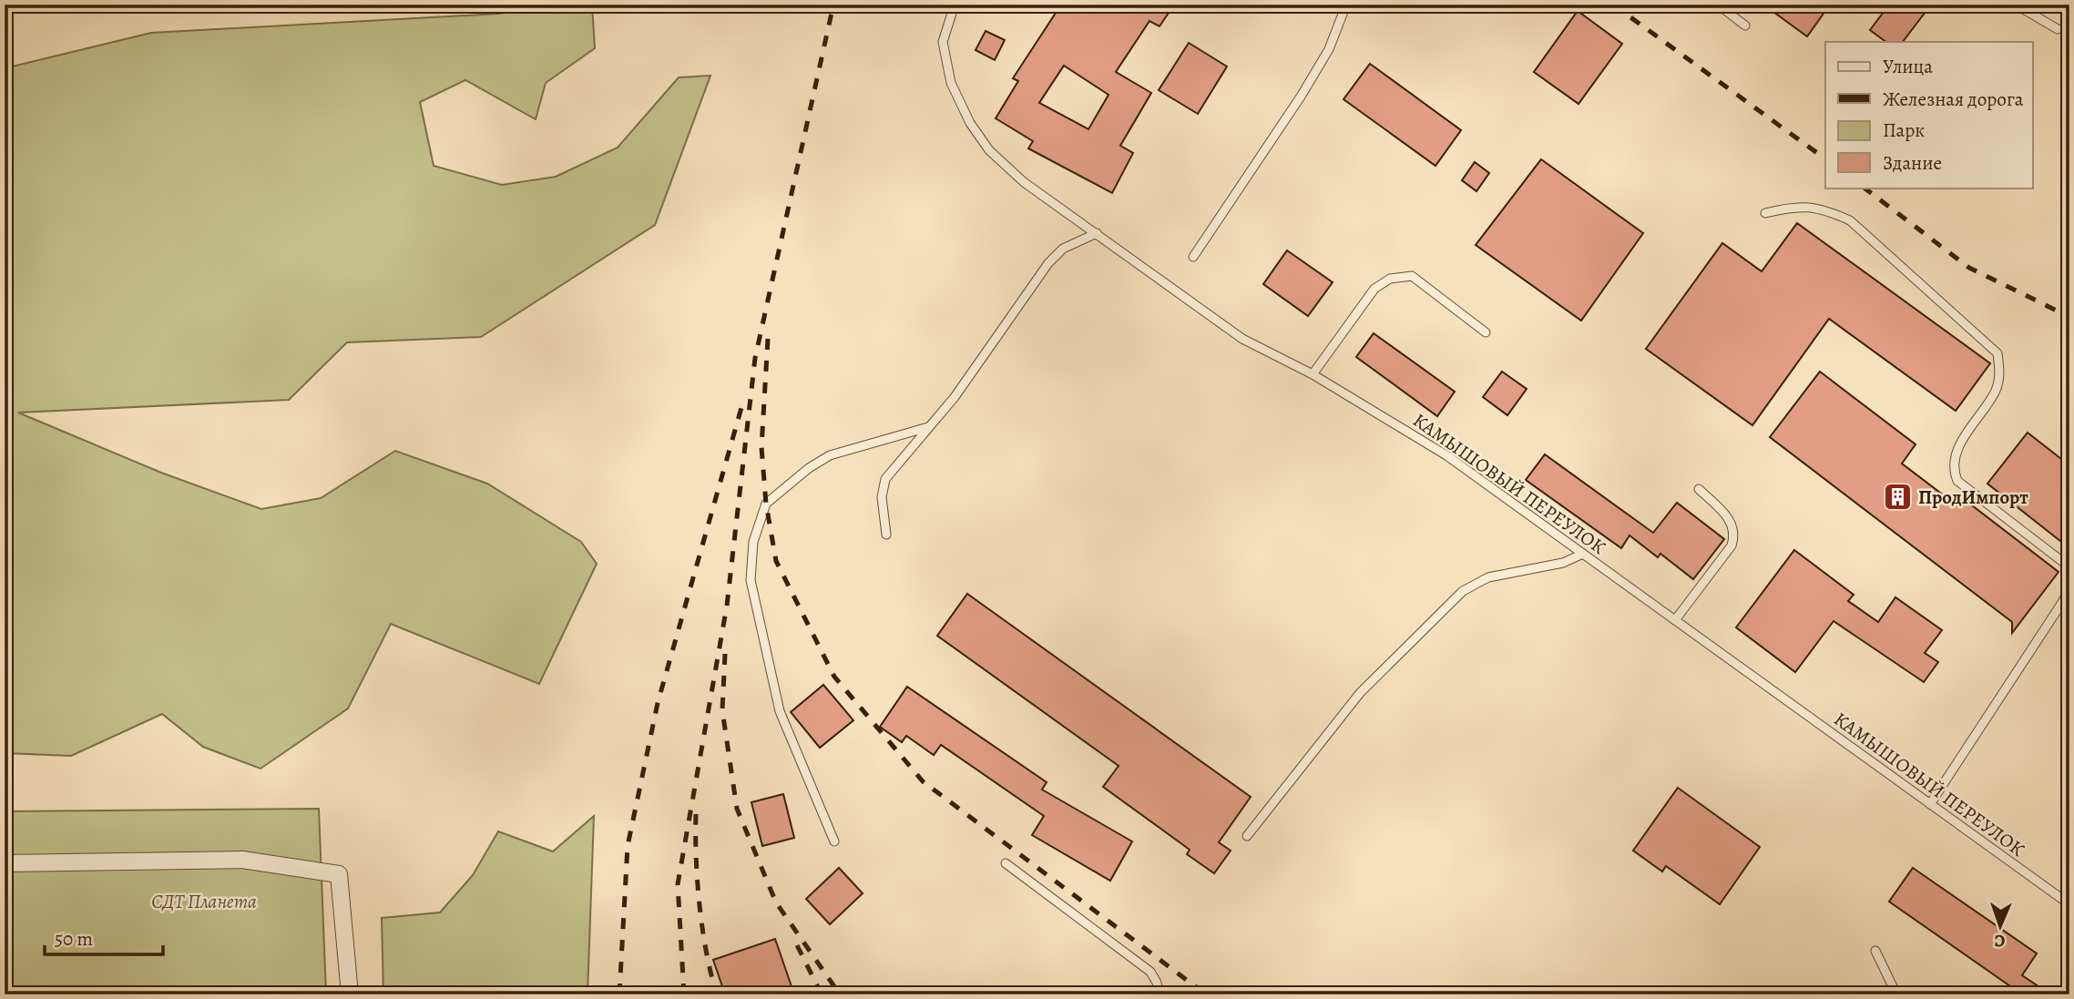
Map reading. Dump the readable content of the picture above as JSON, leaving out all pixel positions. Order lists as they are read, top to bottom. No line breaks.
{"streets":{"lane":["КАМЫШОВЫЙ ПЕРЕУЛОК"]},"parks":["СДТ Планета"],"places":{"building":["ПродИмпорт"]},"legend":["Улица","Железная дорога","Парк","Здание"],"scale_bar":"50 m","north":"bottom"}
